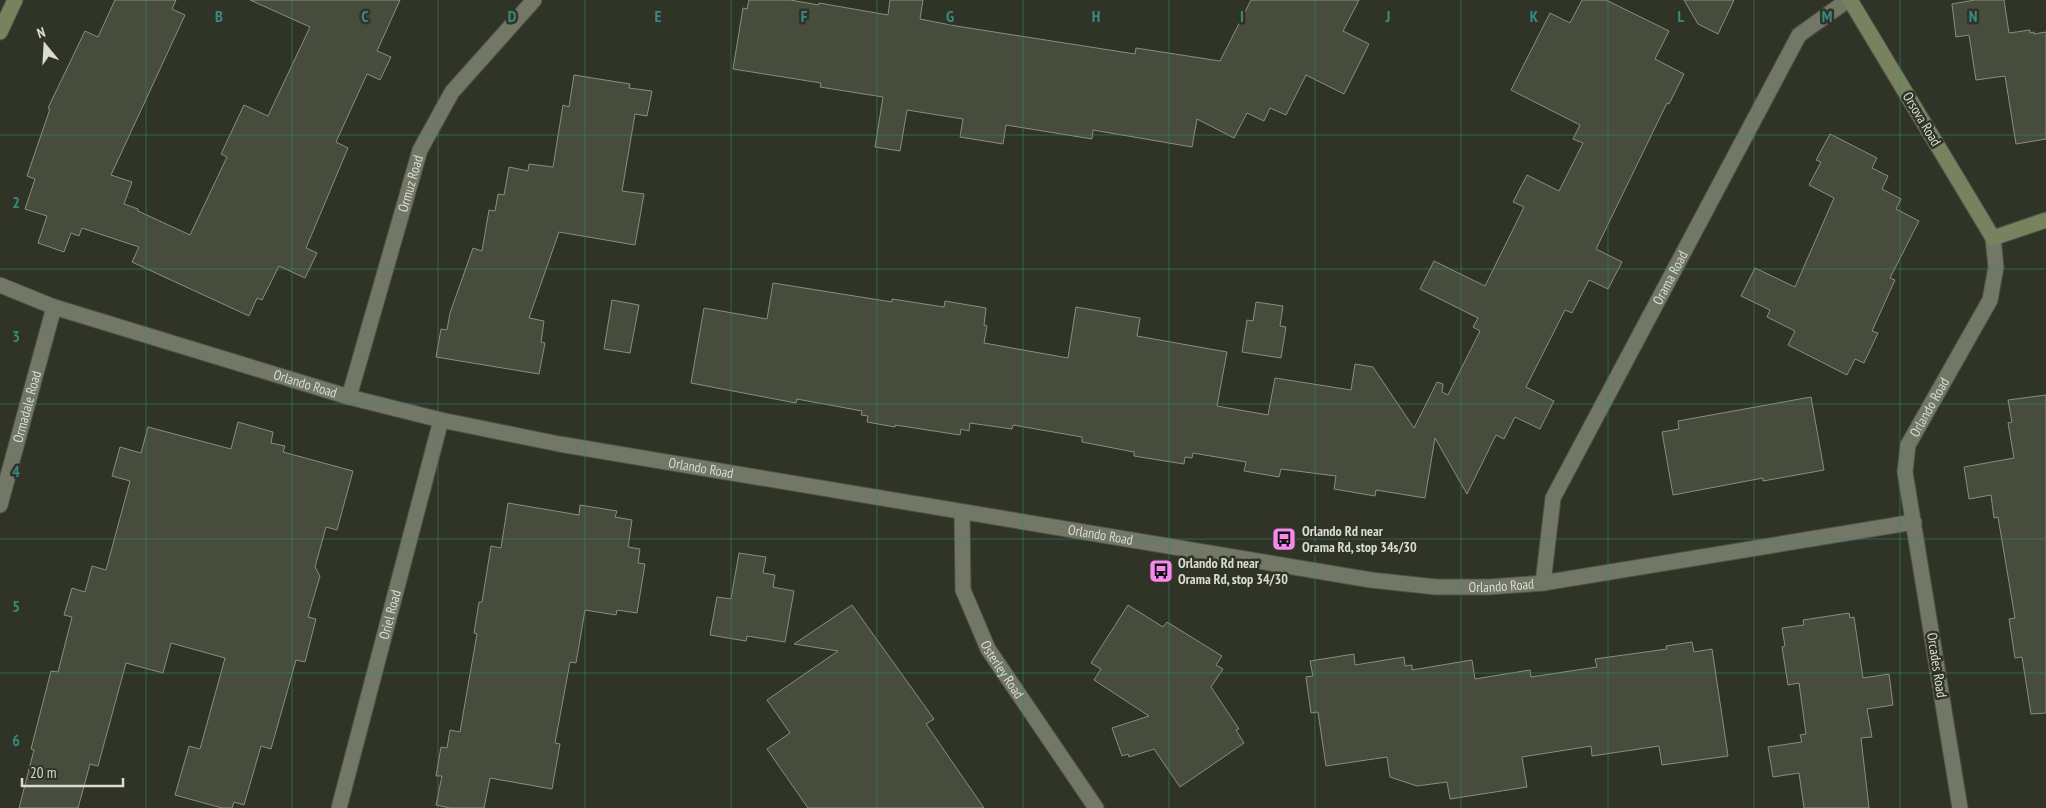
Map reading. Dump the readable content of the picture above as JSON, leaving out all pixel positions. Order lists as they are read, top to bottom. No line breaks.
{"streets":{"street":["Orsova Road","Ormuz Road","Orama Road","Orlando Road","Ormadale Road","Oriel Road","Orcades Road","Osterley Road"]},"crossings":[["Orsova Road","Orama Road"],["Orsova Road","Orlando Road"],["Ormuz Road","Orlando Road"],["Orama Road","Orlando Road"],["Orlando Road","Ormadale Road"],["Orlando Road","Oriel Road"],["Orlando Road","Orcades Road"],["Orlando Road","Osterley Road"]],"places":{"bus stop":["Orlando Rd near Orama Rd, stop 34s/30","Orlando Rd near Orama Rd, stop 34/30"]},"scale_bar":"20 m","north":"top","grid":{"columns":["B","C","D","E","F","G","H","I","J","K","L","M","N"],"rows":["2","3","4","5","6"]}}
